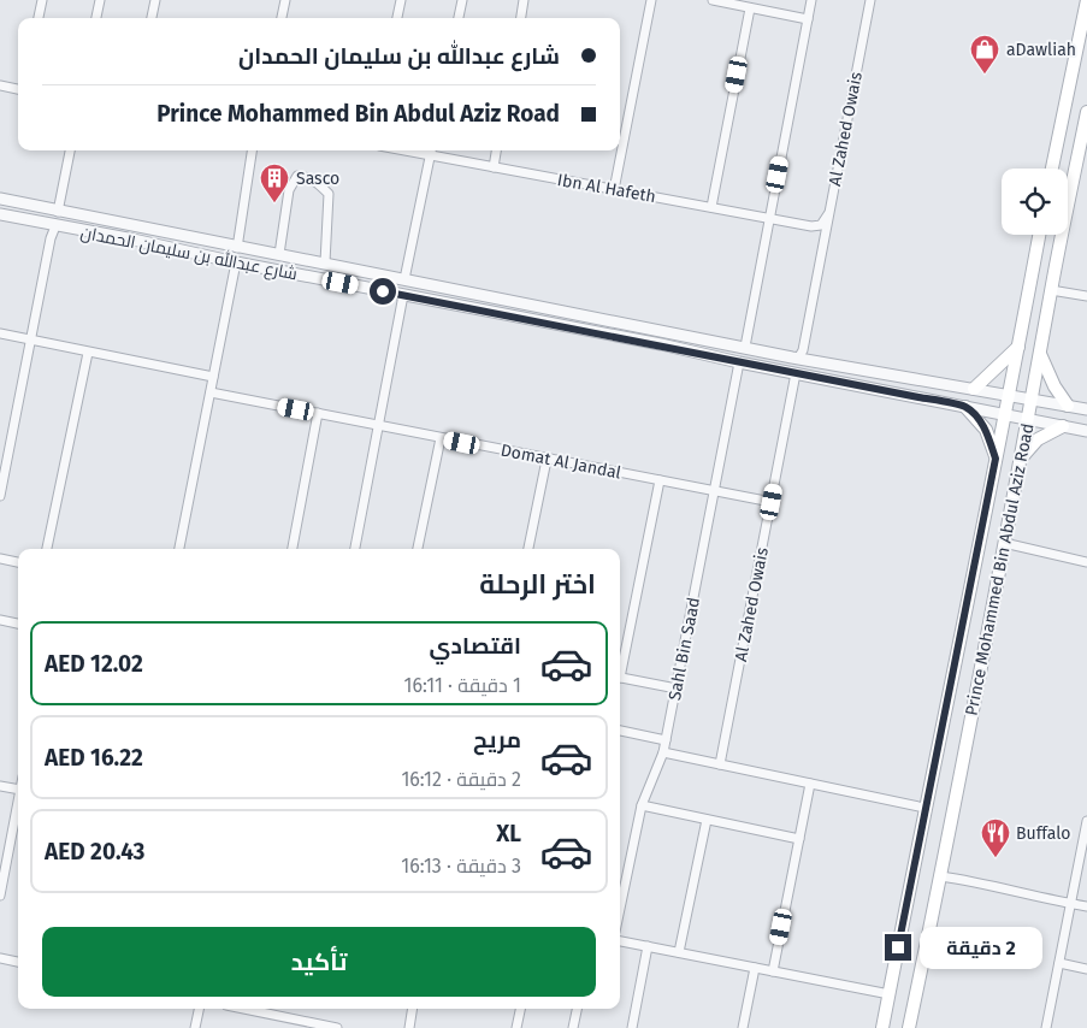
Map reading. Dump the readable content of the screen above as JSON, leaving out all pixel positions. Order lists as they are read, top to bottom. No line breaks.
{"streets":{"main road":["Prince Mohammed Bin Abdul Aziz Road"],"street":["Al Zahed Owais","Ibn Al Hafeth","شارع عبدالله بن سليمان الحمدان","Domat Al Jandal","Sahl Bin Saad"]},"crossings":[["Al Zahed Owais","Ibn Al Hafeth"],["Al Zahed Owais","شارع عبدالله بن سليمان الحمدان"],["Al Zahed Owais","Domat Al Jandal"],["شارع عبدالله بن سليمان الحمدان","Prince Mohammed Bin Abdul Aziz Road"],["شارع عبدالله بن سليمان الحمدان","Sahl Bin Saad"],["Domat Al Jandal","Sahl Bin Saad"]],"places":{"shop":["aDawliah"],"building":["Sasco"],"restaurant":["Buffalo"]},"page":{"banner":["شارع عبدالله بن سليمان الحمدان","Prince Mohammed Bin Abdul Aziz Road"],"heading":"اختر الرحلة","list":[{"name":"اقتصادي","note":"1 دقيقة · 16:11","value":"AED 12.02"},{"name":"مريح","note":"2 دقيقة · 16:12","value":"AED 16.22"},{"name":"XL","note":"3 دقيقة · 16:13","value":"AED 20.43"}],"buttons":"تأكيد","bubble":"2 دقيقة"}}
